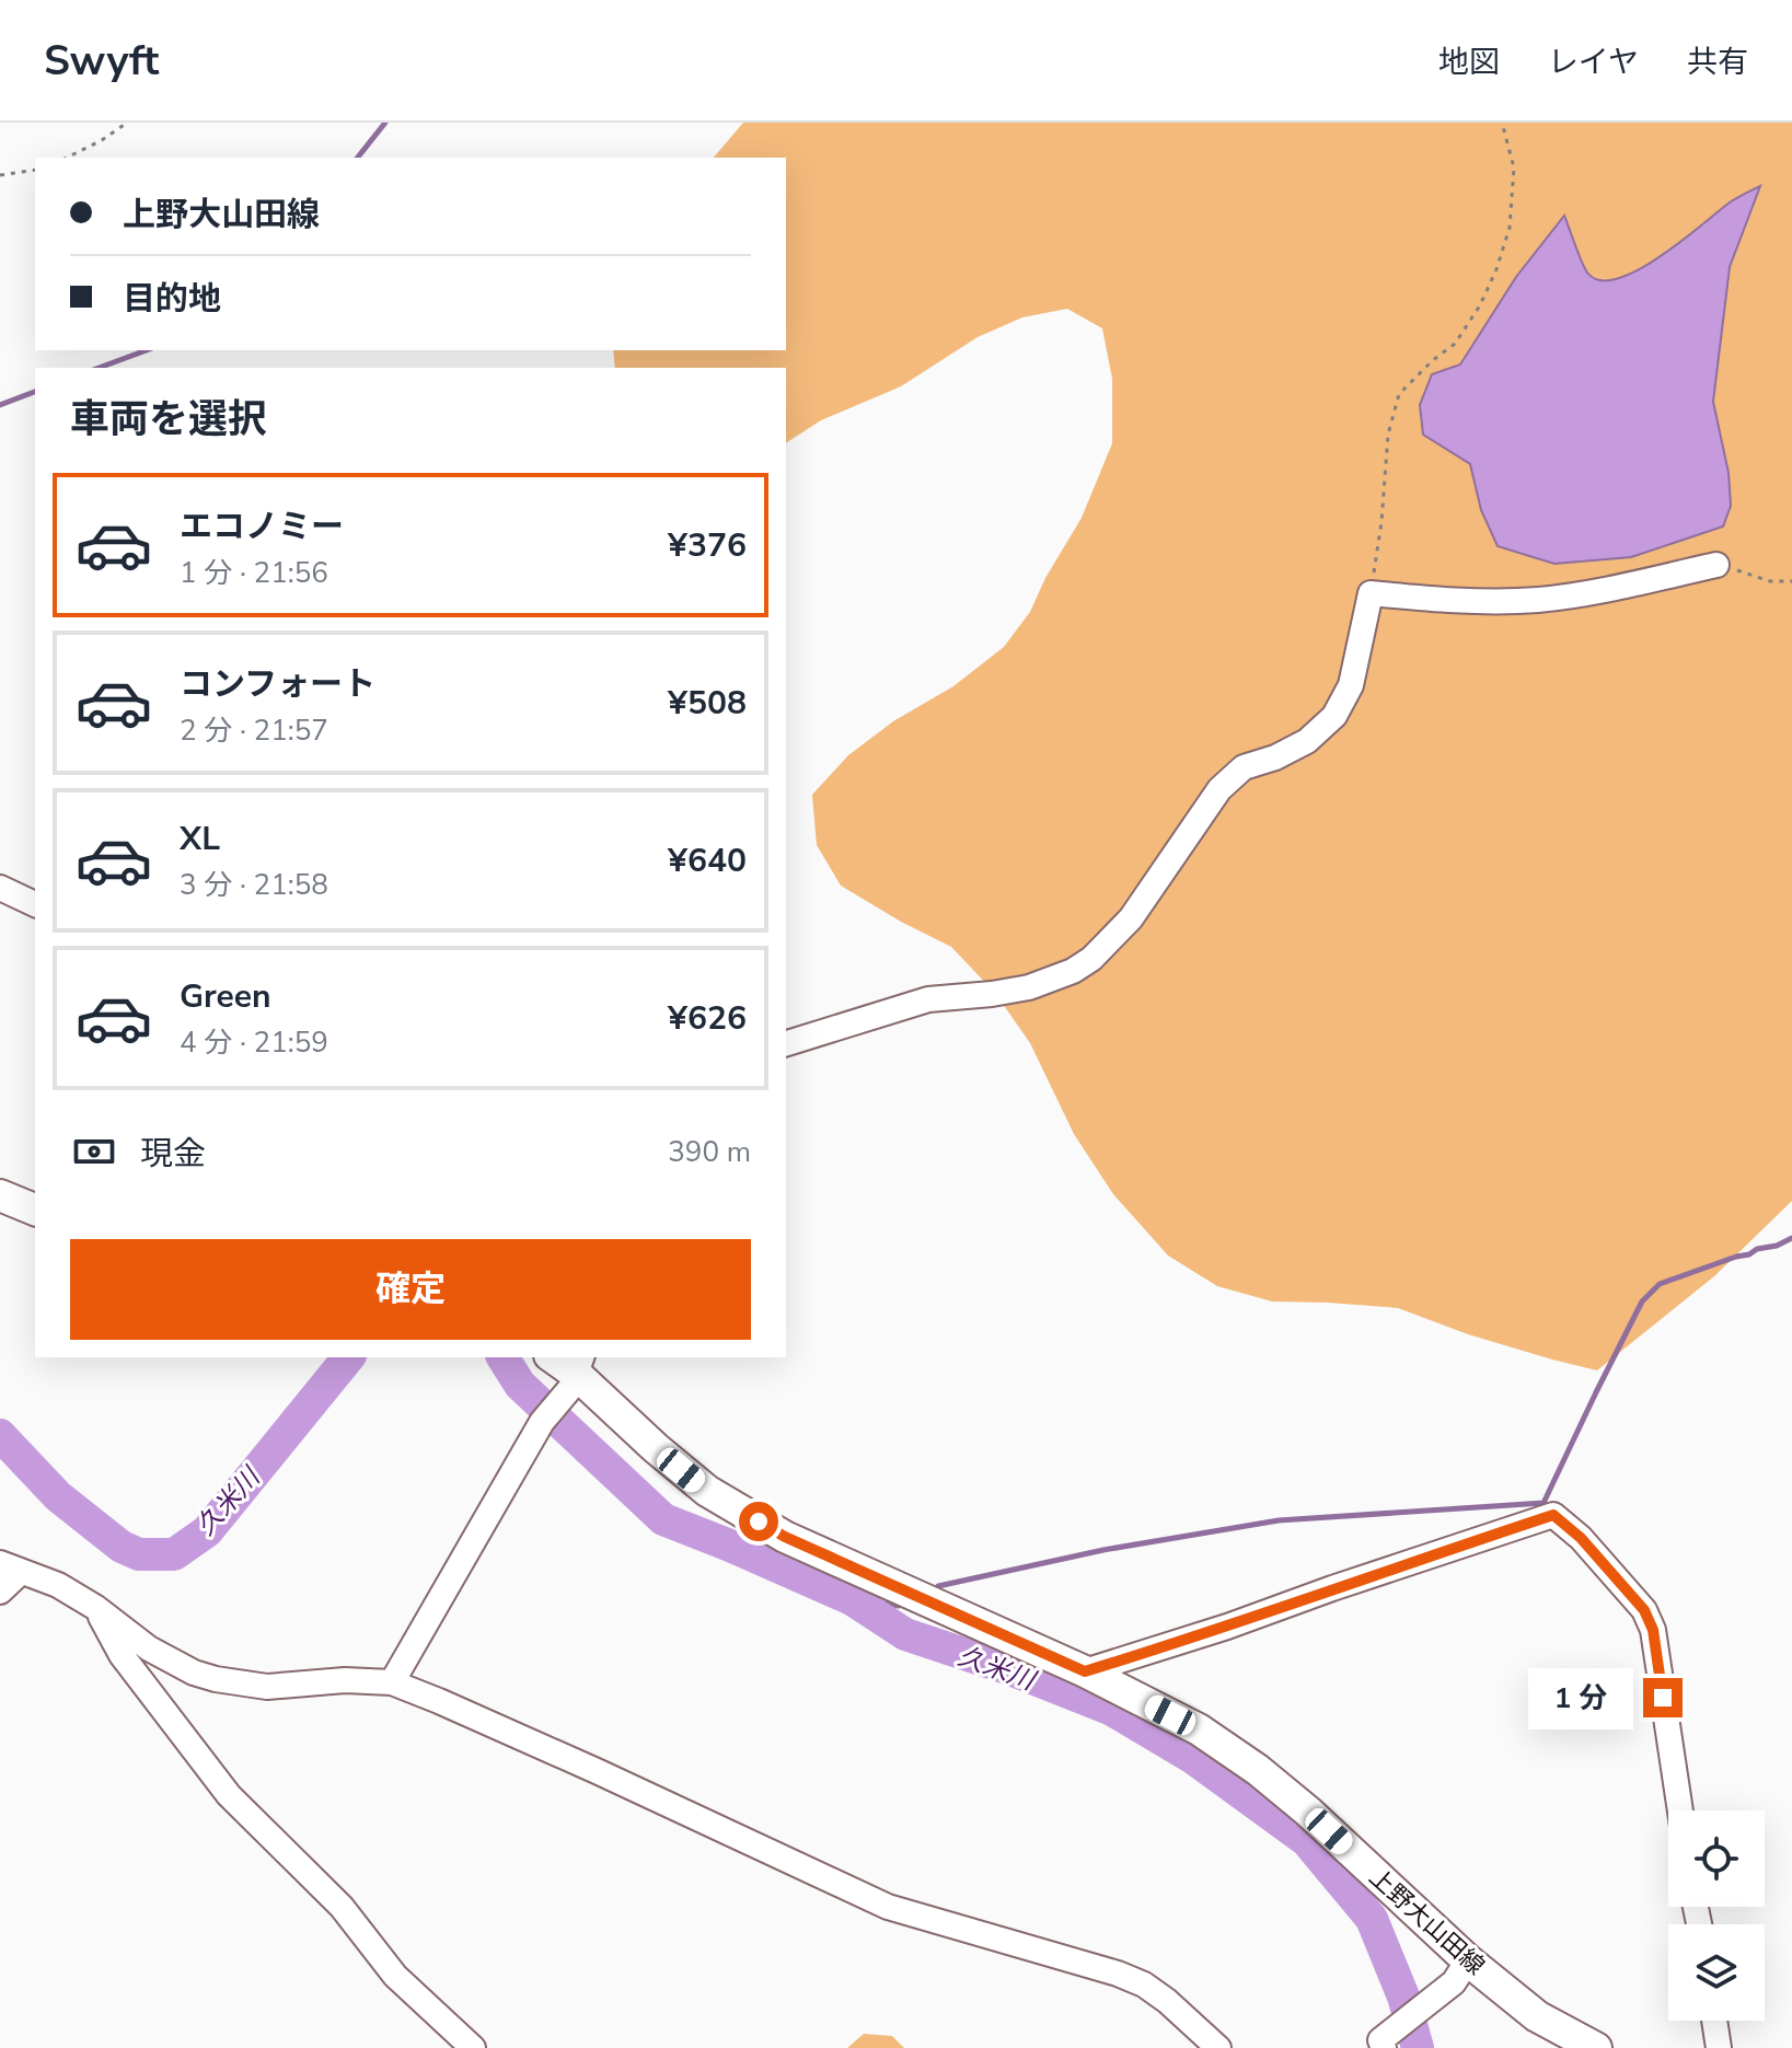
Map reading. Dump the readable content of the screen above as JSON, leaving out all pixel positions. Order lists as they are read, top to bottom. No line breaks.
{"streets":{"main road":["上野大山田線"]},"water":["久米川"],"page":{"header":"Swyft","nav":["地図","レイヤ","共有"],"banner":["上野大山田線","目的地"],"heading":"車両を選択","list":[{"name":"エコノミー","note":"1 分 · 21:56","value":"¥376"},{"name":"コンフォート","note":"2 分 · 21:57","value":"¥508"},{"name":"XL","note":"3 分 · 21:58","value":"¥640"},{"name":"Green","note":"4 分 · 21:59","value":"¥626"}],"pay":["現金","390 m"],"buttons":"確定","bubble":"1 分"}}
